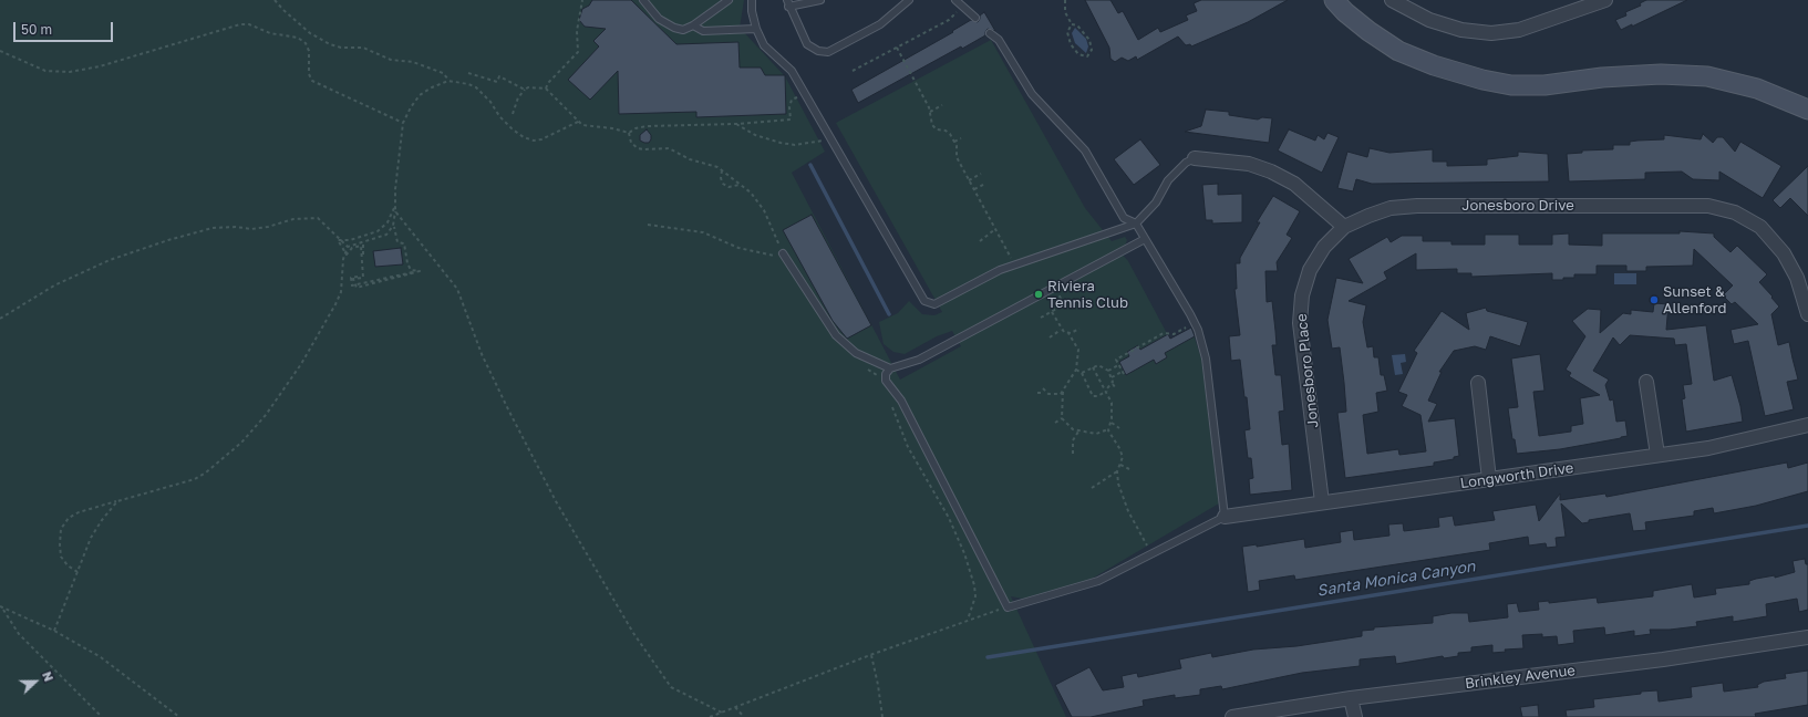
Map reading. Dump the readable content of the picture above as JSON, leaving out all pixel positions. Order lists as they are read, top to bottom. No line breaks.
{"streets":{"street":["Jonesboro Drive","Jonesboro Place","Longworth Drive","Brinkley Avenue"]},"crossings":[["Jonesboro Drive","Jonesboro Place"],["Jonesboro Place","Longworth Drive"]],"water":["Santa Monica Canyon"],"places":["Riviera Tennis Club","Sunset & Allenford"],"scale_bar":"50 m","north":"right"}
